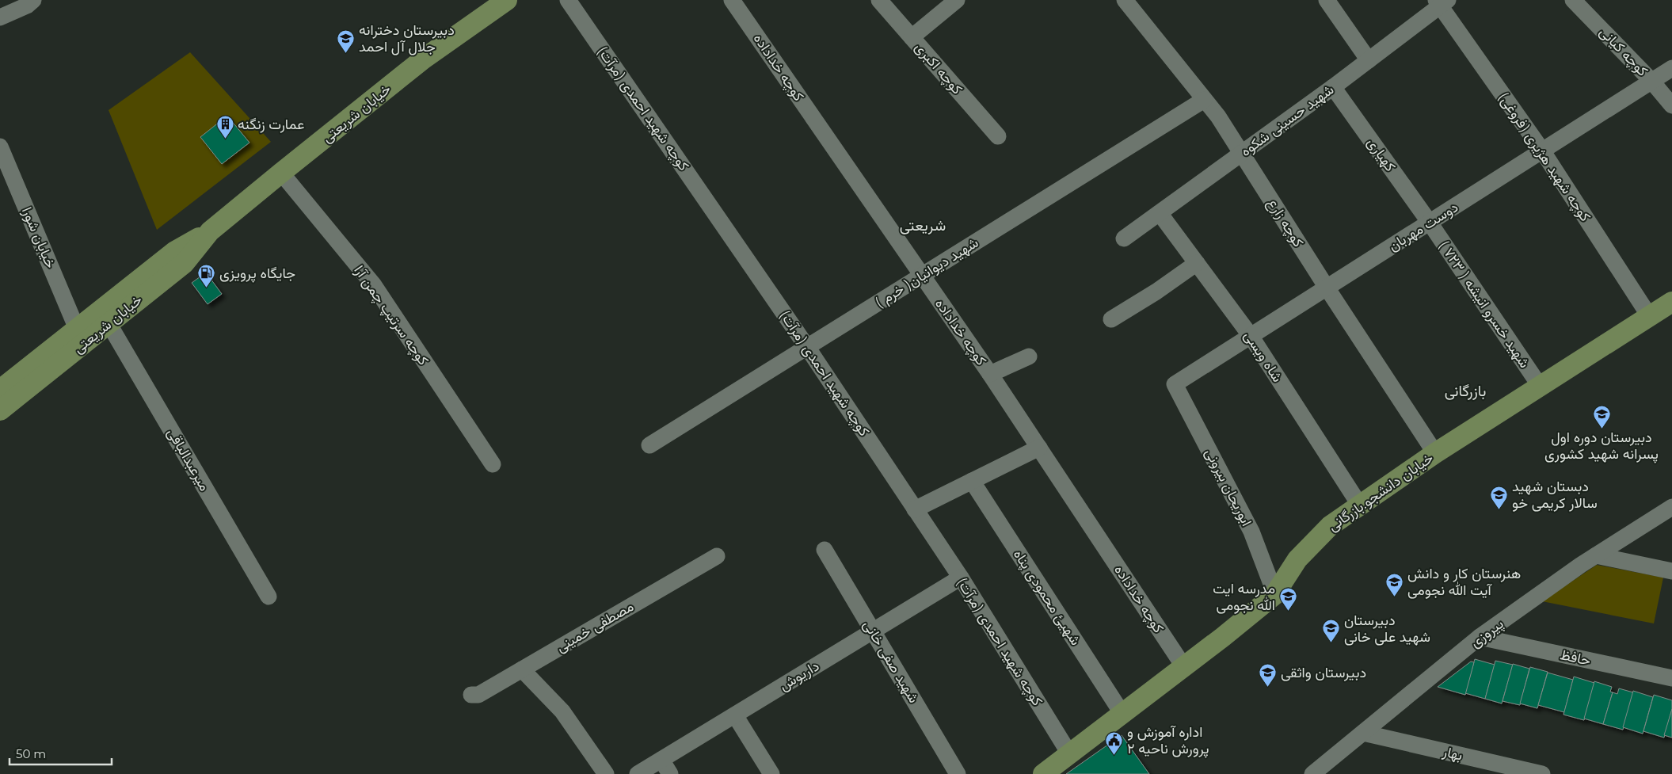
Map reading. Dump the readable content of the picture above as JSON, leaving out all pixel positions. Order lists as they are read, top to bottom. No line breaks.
{"streets":{"main road":["خیابان شریعتی","خیابان دانشجو.بازرگانی"],"street":["کوچه کیانی","کوچه خداداده","کوچه اکبری","کوچه شهید احمدی (مرآت)","شهید حسینی شکوه","کهیاری","کوچه شهید هژیری (فروغی)","کوچه زارع","دوست مهربان","خیابان شورا","شهید دیوانیان( خرم )","شهید خسرو انیشه ( ۷۲۳ )","کوچه سرتیپ چمن آرا","شاه ویسی","میرعبدالباقی","ابوریحان بیرونی","شهیئ محمودی پناه","مصطفی خمینی","پیروزی","حافظ","شهید صفی خانی","داریوش","بهار"]},"crossings":[["کوچه کیانی","دوست مهربان"],["کوچه خداداده","شهید دیوانیان( خرم )"],["کوچه خداداده","خیابان دانشجو.بازرگانی"],["کوچه شهید احمدی (مرآت)","شهید دیوانیان( خرم )"],["کوچه شهید احمدی (مرآت)","خیابان دانشجو.بازرگانی"],["کوچه شهید احمدی (مرآت)","داریوش"],["خیابان شریعتی","خیابان شورا"],["خیابان شریعتی","کوچه سرتیپ چمن آرا"],["خیابان شریعتی","میرعبدالباقی"],["شهید حسینی شکوه","کهیاری"],["شهید حسینی شکوه","کوچه شهید هژیری (فروغی)"],["شهید حسینی شکوه","کوچه زارع"],["شهید حسینی شکوه","شاه ویسی"],["کهیاری","دوست مهربان"],["کهیاری","شهید خسرو انیشه ( ۷۲۳ )"],["کوچه شهید هژیری (فروغی)","دوست مهربان"],["کوچه شهید هژیری (فروغی)","خیابان دانشجو.بازرگانی"],["کوچه زارع","دوست مهربان"],["کوچه زارع","شهید دیوانیان( خرم )"],["کوچه زارع","خیابان دانشجو.بازرگانی"],["دوست مهربان","شهید خسرو انیشه ( ۷۲۳ )"],["دوست مهربان","شاه ویسی"],["دوست مهربان","ابوریحان بیرونی"],["شهید خسرو انیشه ( ۷۲۳ )","خیابان دانشجو.بازرگانی"],["شاه ویسی","خیابان دانشجو.بازرگانی"],["ابوریحان بیرونی","خیابان دانشجو.بازرگانی"],["خیابان دانشجو.بازرگانی","شهیئ محمودی پناه"],["پیروزی","حافظ"],["پیروزی","بهار"],["شهید صفی خانی","داریوش"]],"districts":["شریعتی","بازرگانی"],"places":{"school or university":["دبیرستان دخترانه جلال آل احمد","دبیرستان دوره اول پسرانه شهید کشوری","دبستان شهید سالار کریمی خو","هنرستان کار و دانش آیت الله نجومی","مدرسه ایت الله نجومی","دبیرستان شهید علی خانی","دبیرستان واثقی"],"building":["عمارت زنگنه"],"fuel station":["جایگاه پرویزی"],"public building":["اداره آموزش و پرورش ناحیه ۲"]},"scale_bar":"50 m"}
